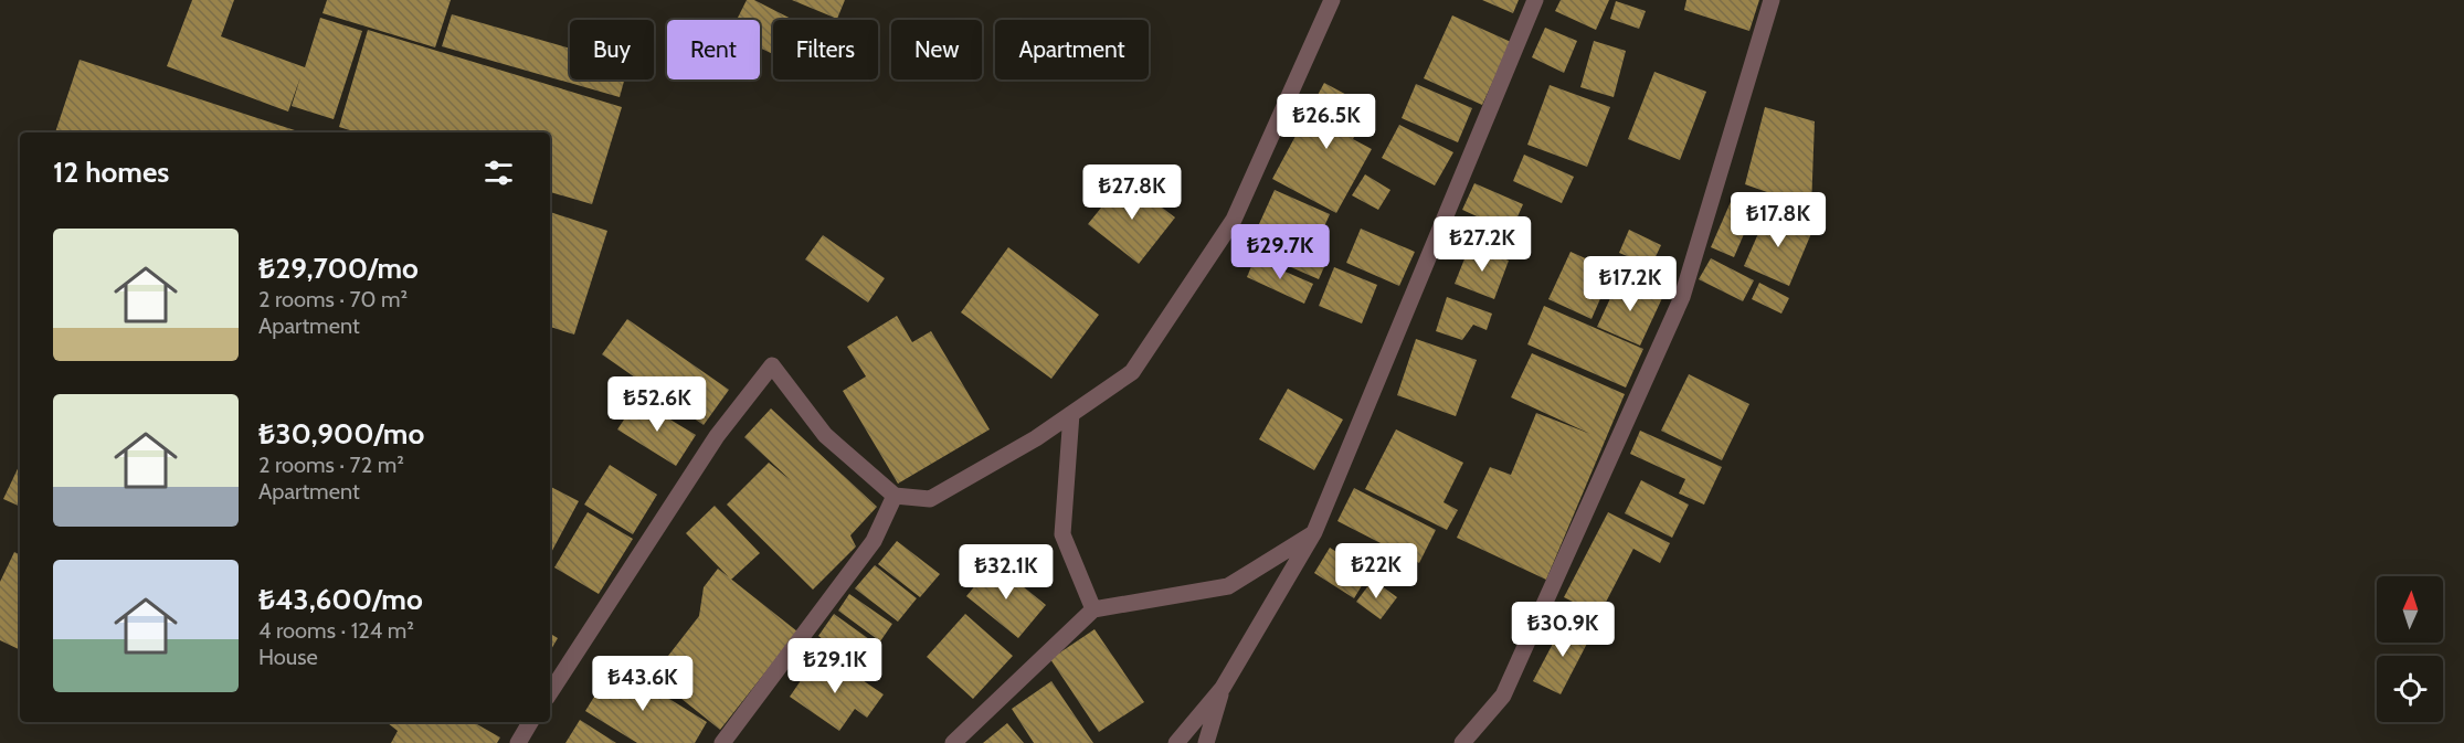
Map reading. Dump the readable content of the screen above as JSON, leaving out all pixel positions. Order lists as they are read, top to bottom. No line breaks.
{"north":"top","page":{"chip":["Buy","Rent","Filters","New","Apartment"],"price":["₺26.5K","₺27.8K","₺17.8K","₺27.2K","₺29.7K","₺17.2K","₺52.6K","₺22K","₺32.1K","₺30.9K","₺29.1K","₺43.6K"],"heading":"12 homes","list":[{"name":"₺29,700/mo","note":"2 rooms · 70 m² · Apartment"},{"name":"₺30,900/mo","note":"2 rooms · 72 m² · Apartment"},{"name":"₺43,600/mo","note":"4 rooms · 124 m² · House"}]}}
